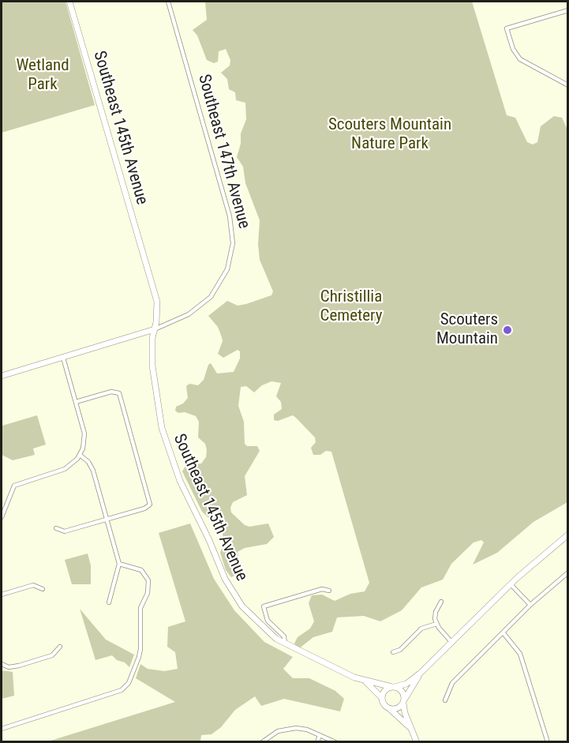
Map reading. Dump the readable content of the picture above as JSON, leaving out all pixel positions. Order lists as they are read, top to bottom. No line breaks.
{"streets":{"main road":["Southeast 145th Avenue"],"street":["Southeast 147th Avenue"]},"crossings":[["Southeast 145th Avenue","Southeast 147th Avenue"]],"parks":["Wetland Park","Scouters Mountain Nature Park","Christillia Cemetery"],"places":["Scouters Mountain"]}
